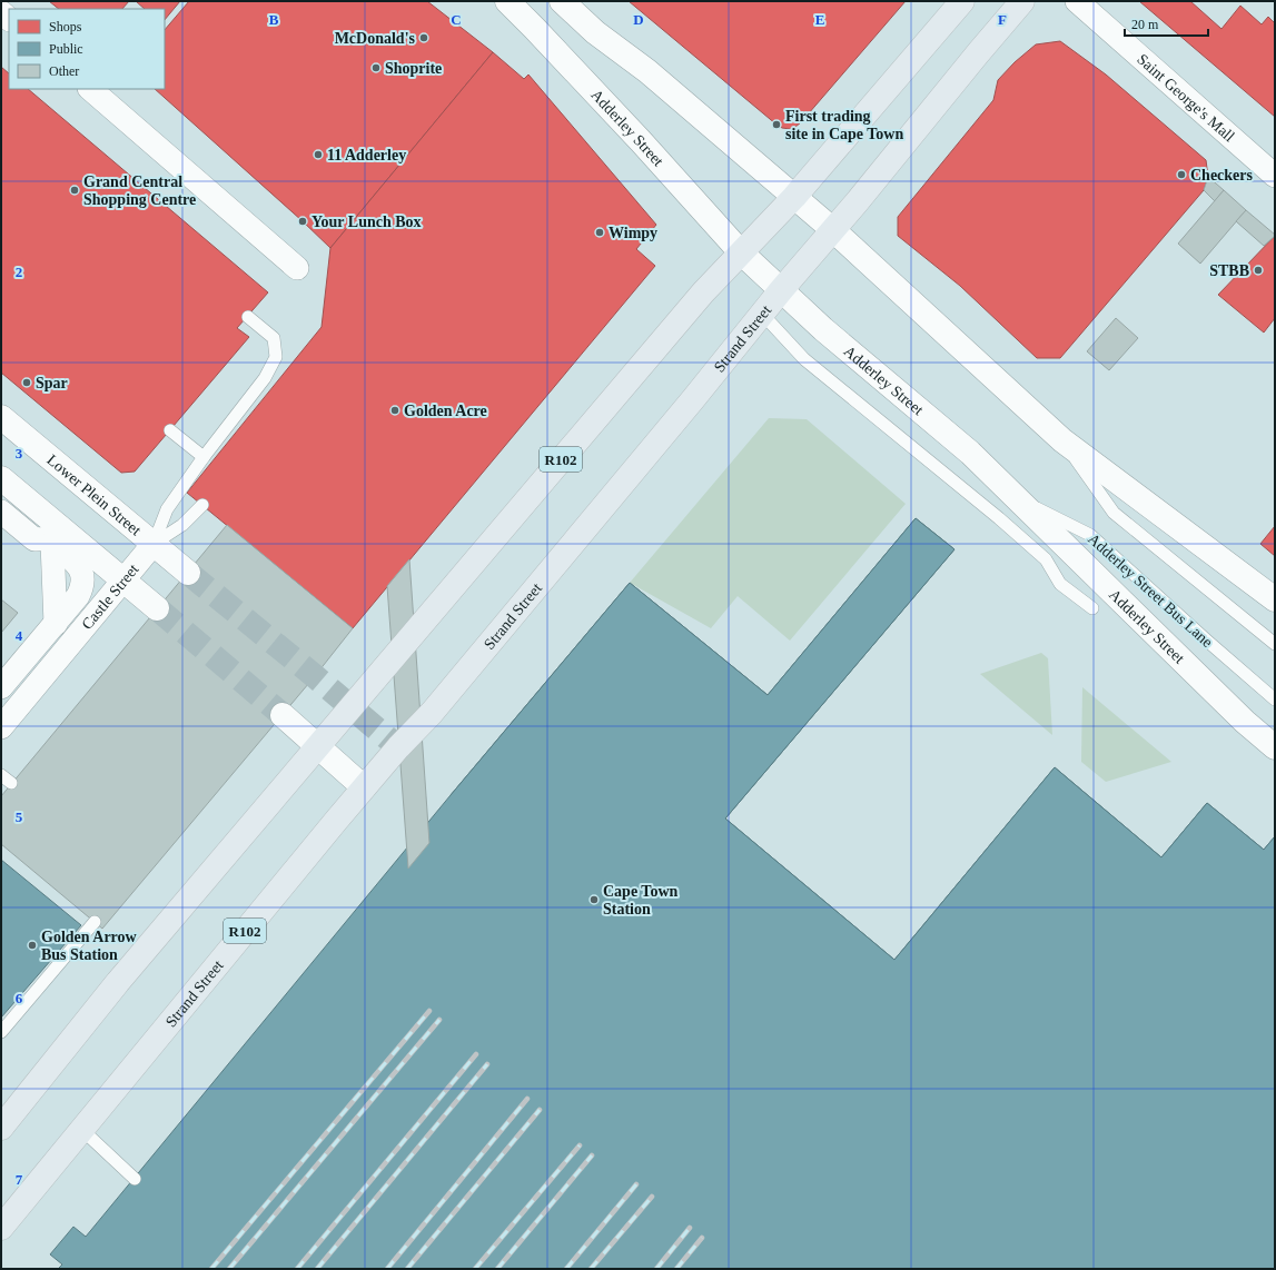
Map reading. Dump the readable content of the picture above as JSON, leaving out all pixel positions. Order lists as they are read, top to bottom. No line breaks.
{"streets":{"main road":["Adderley Street","Strand Street","R102","Lower Plein Street"],"street":["Saint George's Mall","Castle Street"],"lane":["Adderley Street Bus Lane"]},"crossings":[["Adderley Street","Strand Street"],["Adderley Street","R102"],["Adderley Street","Adderley Street Bus Lane"],["Lower Plein Street","Castle Street"]],"places":["McDonald's","Shoprite","First trading site in Cape Town","11 Adderley","Checkers","Grand Central Shopping Centre","Your Lunch Box","Wimpy","STBB","Spar","Golden Acre","Cape Town Station","Golden Arrow Bus Station"],"legend":["Shops","Public","Other"],"scale_bar":"20 m","grid":{"columns":["B","C","D","E","F"],"rows":["2","3","4","5","6","7"]}}
